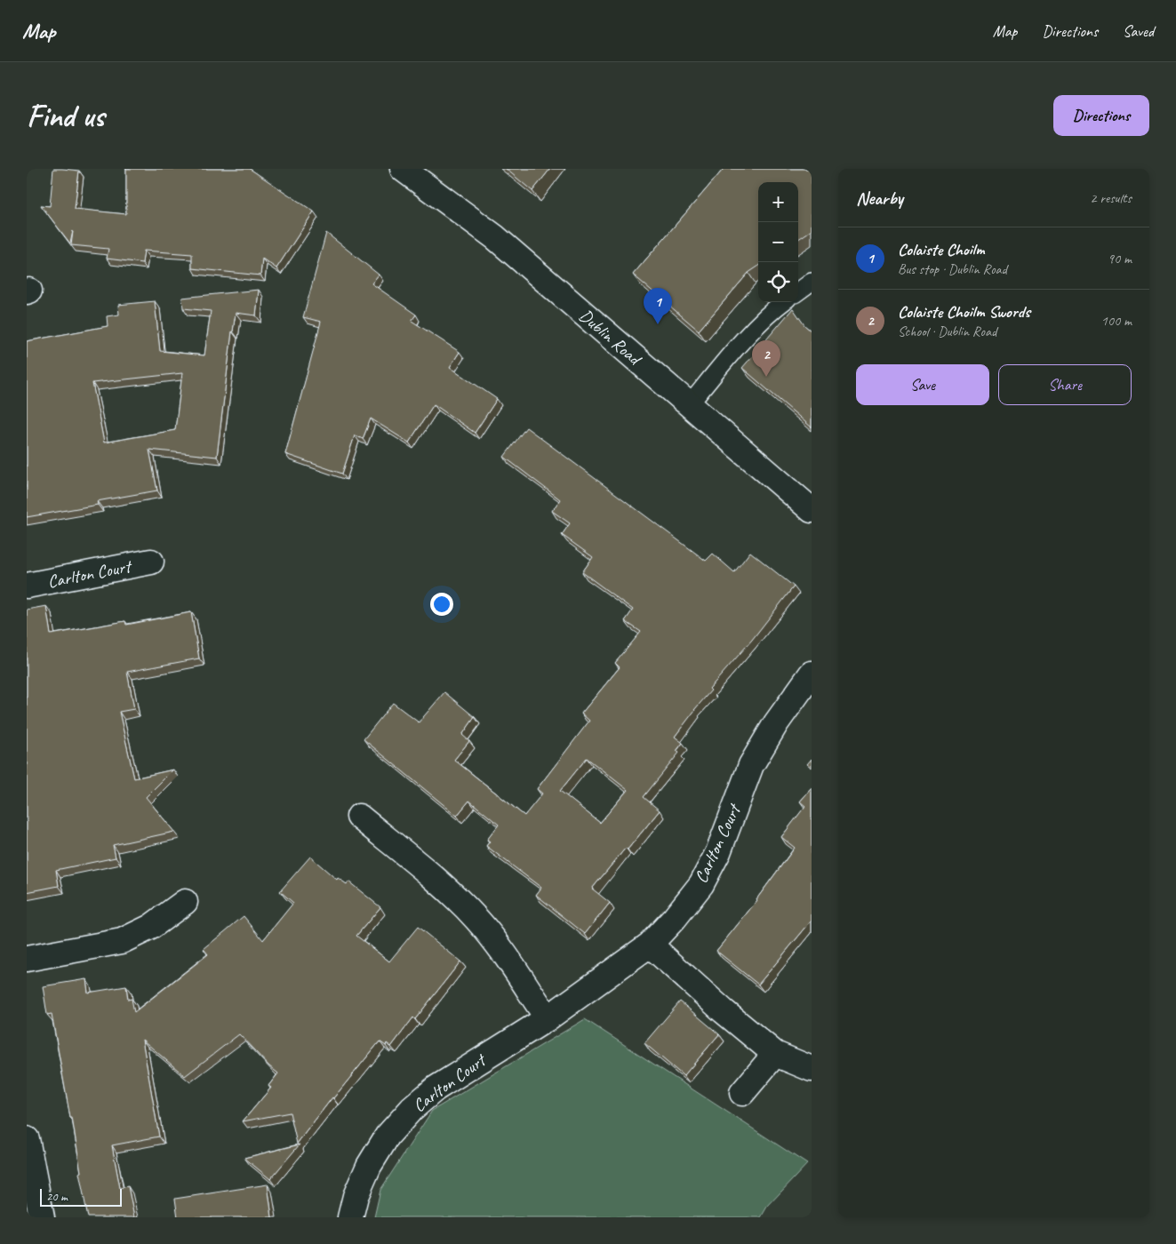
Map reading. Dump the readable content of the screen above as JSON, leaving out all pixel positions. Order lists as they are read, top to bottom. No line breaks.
{"streets":{"street":["Dublin Road","Carlton Court"]},"scale_bar":"20 m","page":{"header":"Map","nav":["Map","Directions","Saved"],"buttons":["Directions",["Save","Share"]],"title":"Find us","heading":["Nearby","2 results"],"map_buttons":["+","−"],"list":[{"mark":"1","name":"Colaiste Choilm","note":"Bus stop · Dublin Road","value":"90 m"},{"mark":"2","name":"Colaiste Choilm Swords","note":"School · Dublin Road","value":"100 m"}],"pins":["1","2"],"scale":"20 m"}}
